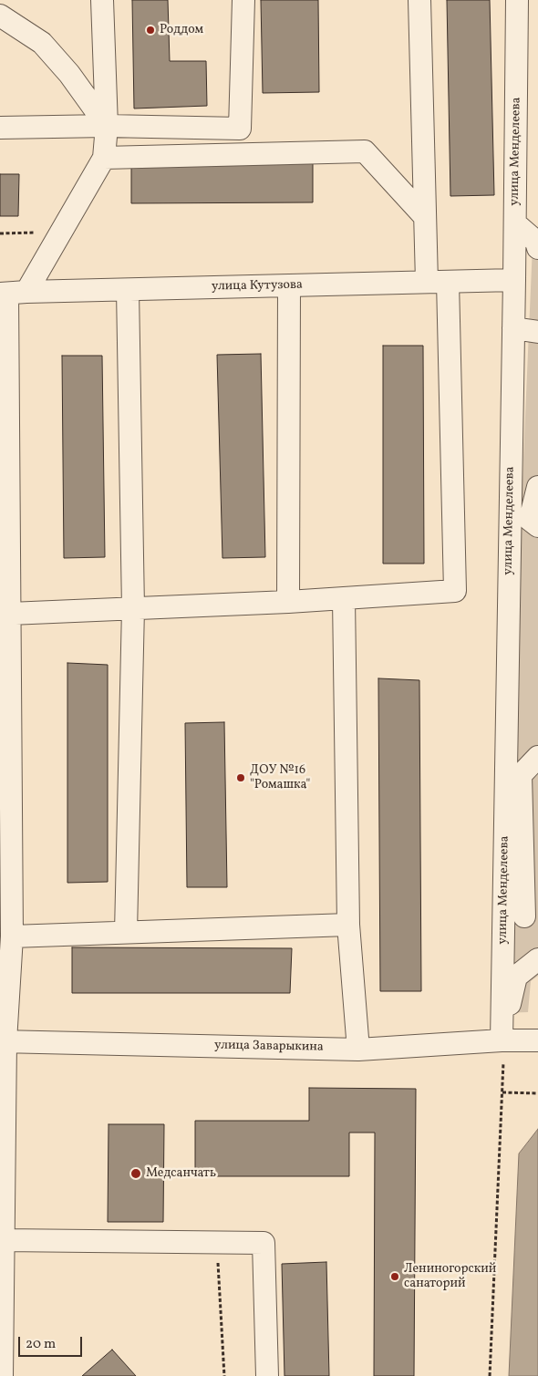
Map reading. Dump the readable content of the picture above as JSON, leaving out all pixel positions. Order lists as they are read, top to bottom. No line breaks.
{"streets":{"street":["улица Менделеева","улица Кутузова","улица Заварыкина"]},"crossings":[["улица Менделеева","улица Кутузова"],["улица Менделеева","улица Заварыкина"]],"places":["Роддом","ДОУ №16 \"Ромашка\"","Медсанчать","Лениногорский санаторий"],"scale_bar":"20 m"}
